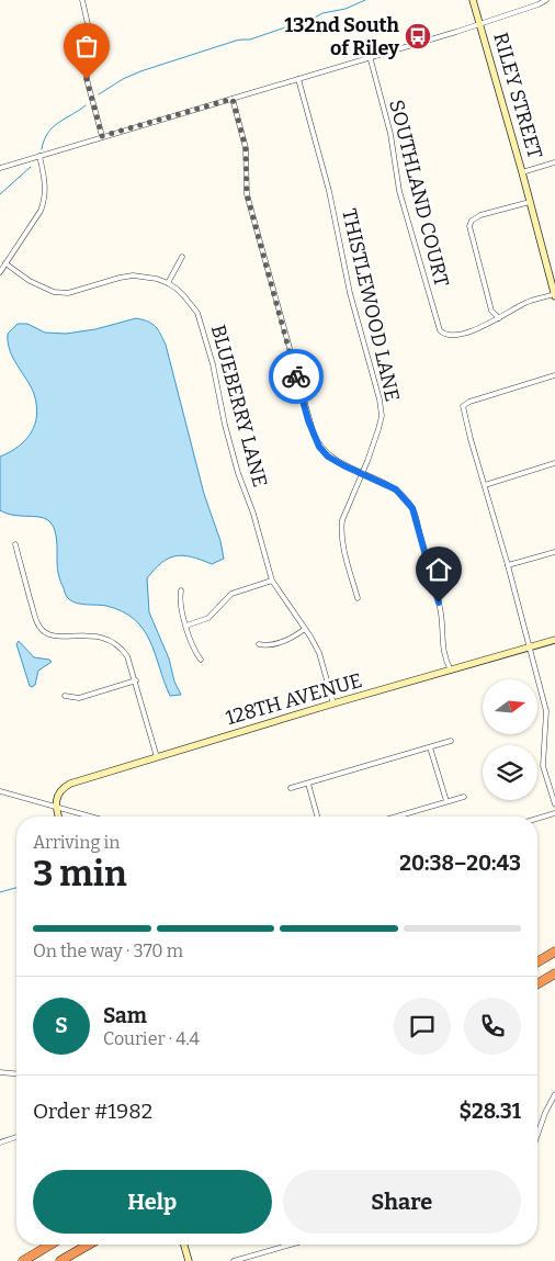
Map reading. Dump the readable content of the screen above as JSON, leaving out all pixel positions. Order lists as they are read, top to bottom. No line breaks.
{"streets":{"street":["RILEY STREET","SOUTHLAND COURT","THISTLEWOOD LANE","BLUEBERRY LANE","128TH AVENUE"]},"crossings":[["BLUEBERRY LANE","128TH AVENUE"]],"places":{"bus stop":["132nd South of Riley"]},"north":"right","page":{"heading":["3 min","Arriving in","20:38–20:43"],"panel":["Sam","Courier · 4.4","Order #1982","$28.31"],"bar":"On the way · 370 m","round":"S","buttons":["Help","Share"]}}
